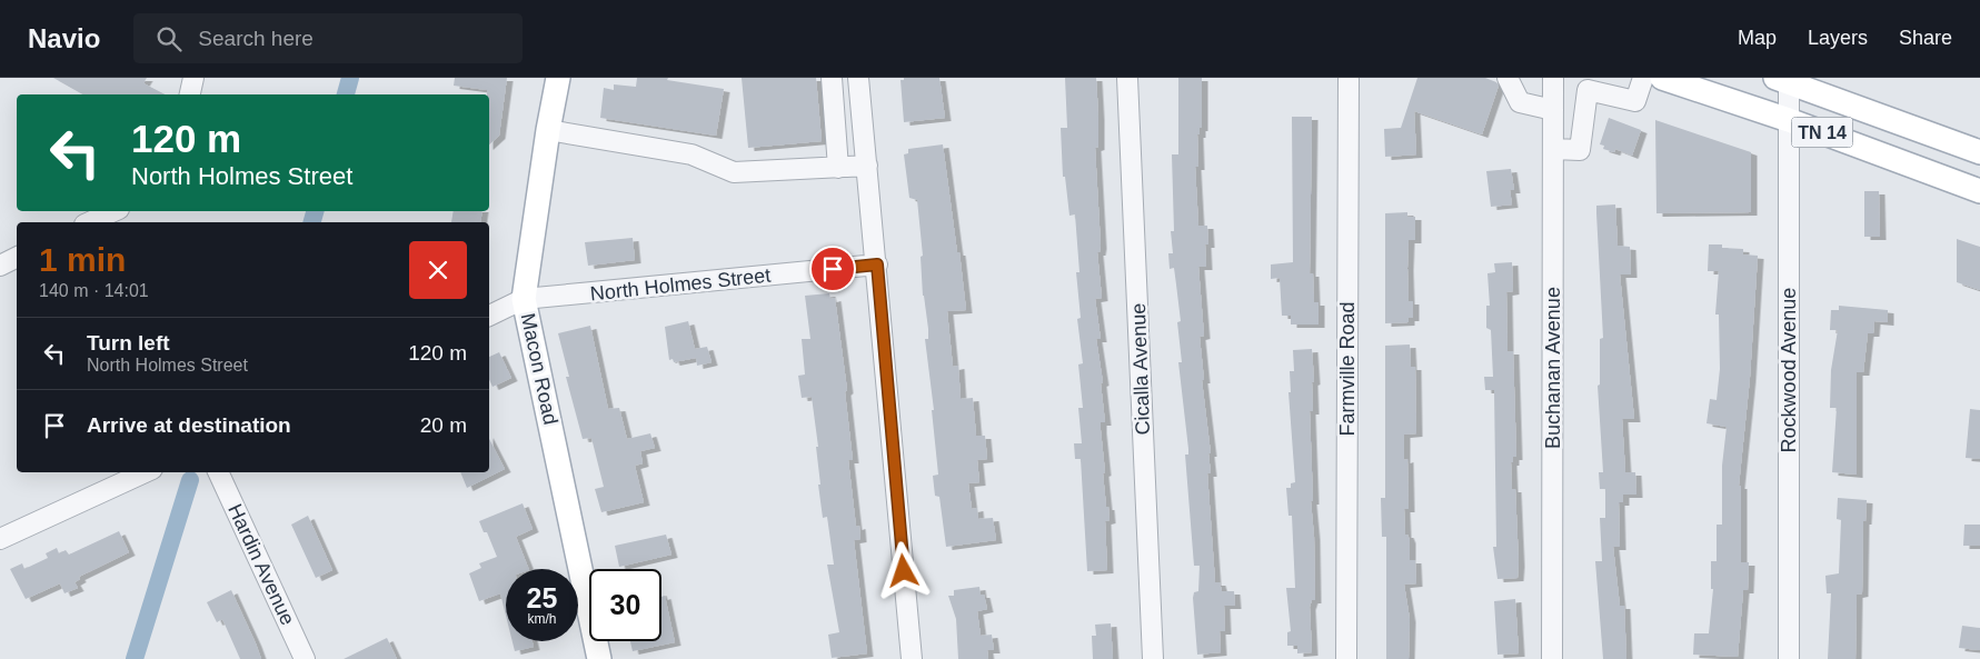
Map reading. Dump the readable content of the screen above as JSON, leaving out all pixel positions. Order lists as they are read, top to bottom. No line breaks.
{"streets":{"main road":["TN 14","Macon Road"],"street":["North Holmes Street","Buchanan Avenue","Cicalla Avenue","Farmville Road","Rockwood Avenue","Hardin Avenue"]},"crossings":[["TN 14","Rockwood Avenue"],["North Holmes Street","Macon Road"]],"page":{"header":"Navio","search":"Search here","nav":["Map","Layers","Share"],"turn":["120 m","North Holmes Street"],"heading":["1 min","140 m · 14:01"],"list":[{"name":"Turn left","note":"North Holmes Street","value":"120 m"},{"name":"Arrive at destination","value":"20 m"}],"speed":"25 km/h","limit":"30"}}
